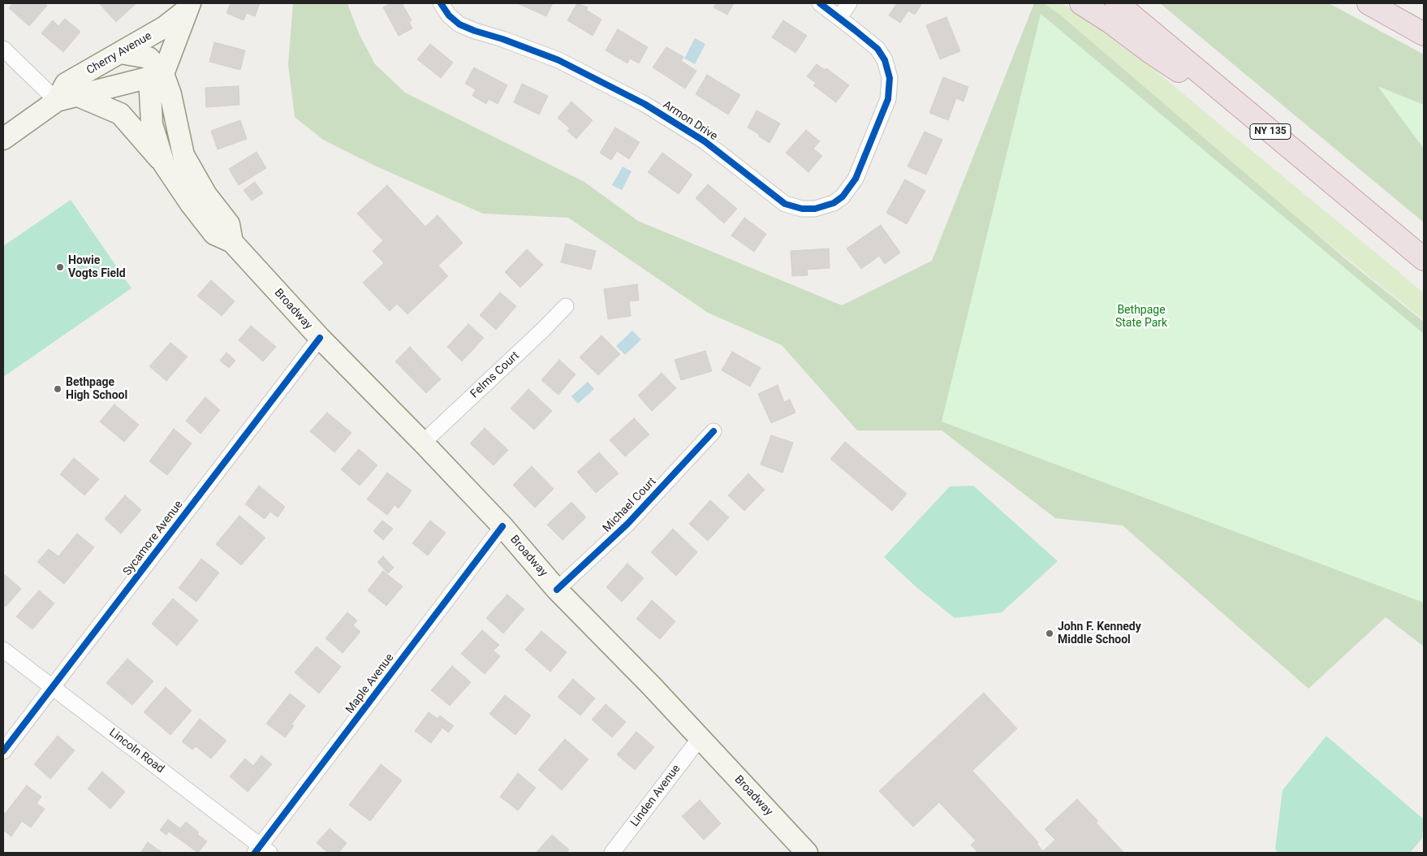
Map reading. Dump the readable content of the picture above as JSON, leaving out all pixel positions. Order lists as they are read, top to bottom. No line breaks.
{"streets":{"highway":["NY 135"],"main road":["Cherry Avenue","Broadway"],"street":["Armon Drive","Felms Court","Michael Court","Sycamore Avenue","Maple Avenue","Lincoln Road","Linden Avenue"]},"crossings":[["Cherry Avenue","Broadway"],["Broadway","Felms Court"],["Broadway","Michael Court"],["Broadway","Sycamore Avenue"],["Broadway","Maple Avenue"],["Broadway","Linden Avenue"],["Sycamore Avenue","Lincoln Road"],["Maple Avenue","Lincoln Road"]],"parks":["Bethpage State Park"],"places":["Howie Vogts Field","Bethpage High School","John F. Kennedy Middle School"]}
